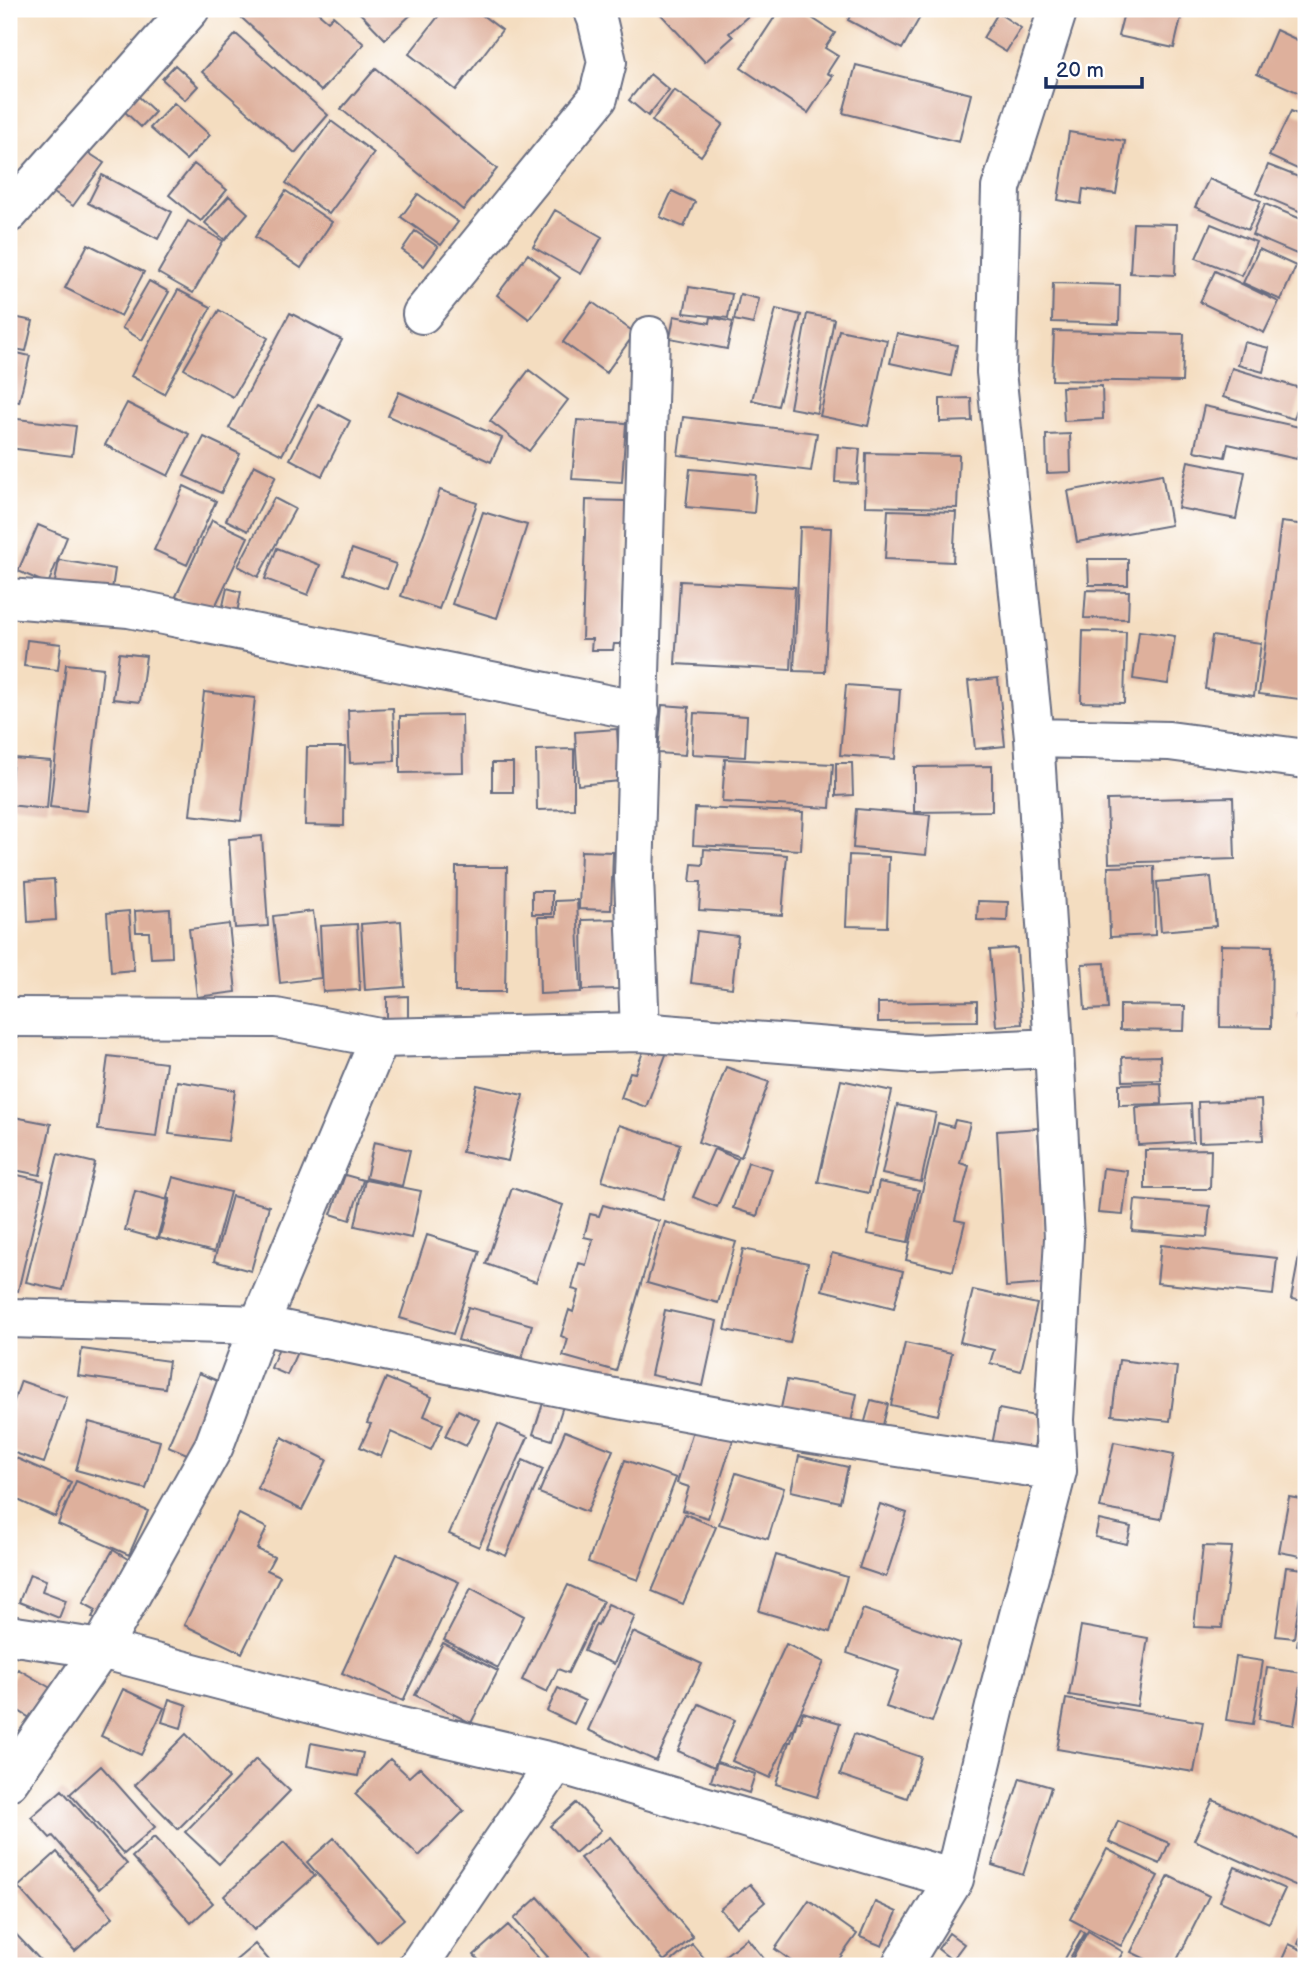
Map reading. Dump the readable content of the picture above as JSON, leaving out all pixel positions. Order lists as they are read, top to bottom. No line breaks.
{"scale_bar":"20 m"}
